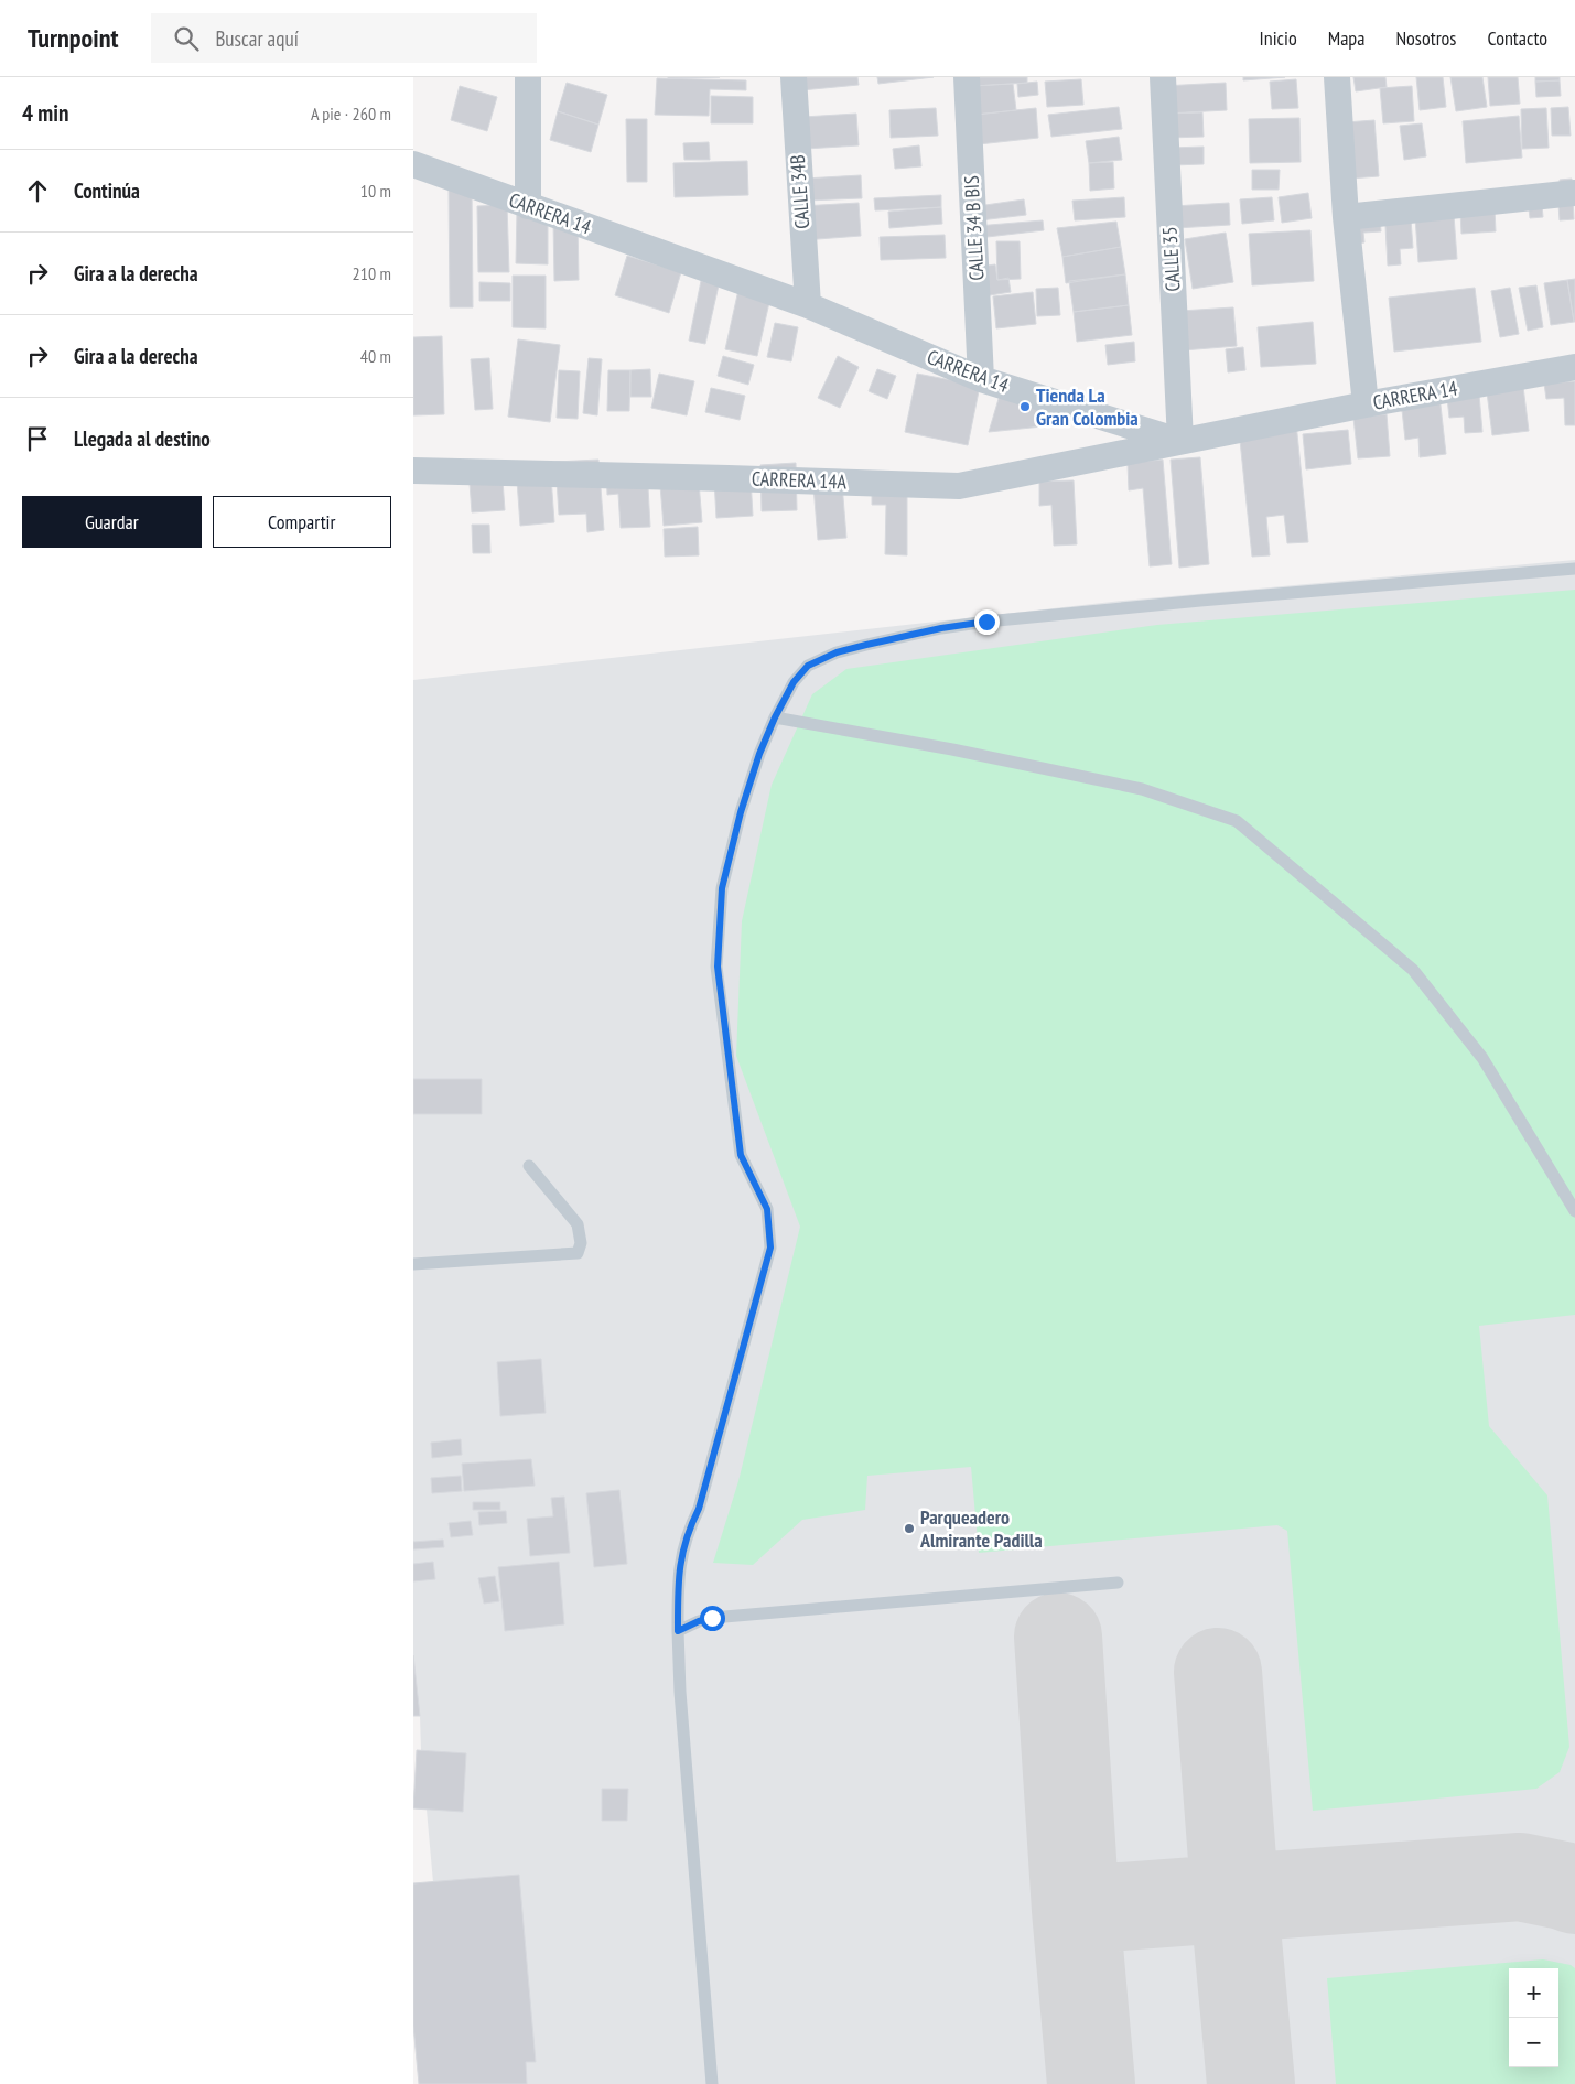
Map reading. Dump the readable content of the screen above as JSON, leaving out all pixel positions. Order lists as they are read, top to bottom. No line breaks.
{"streets":{"street":["CALLE 34B","CARRERA 14","CALLE 34 B BIS","CALLE 35","CARRERA 14A"]},"crossings":[["CALLE 34B","CARRERA 14"],["CARRERA 14","CALLE 34 B BIS"],["CARRERA 14","CALLE 35"],["CARRERA 14","CARRERA 14A"],["CALLE 35","CARRERA 14A"]],"places":["Tienda La Gran Colombia","Parqueadero Almirante Padilla"],"page":{"header":"Turnpoint","search":"Buscar aquí","nav":["Inicio","Mapa","Nosotros","Contacto"],"heading":["4 min","A pie · 260 m"],"list":[["Continúa","10 m"],["Gira a la derecha","210 m"],["Gira a la derecha","40 m"],"Llegada al destino"],"buttons":["Guardar","Compartir"],"map_buttons":["+","−"]}}
